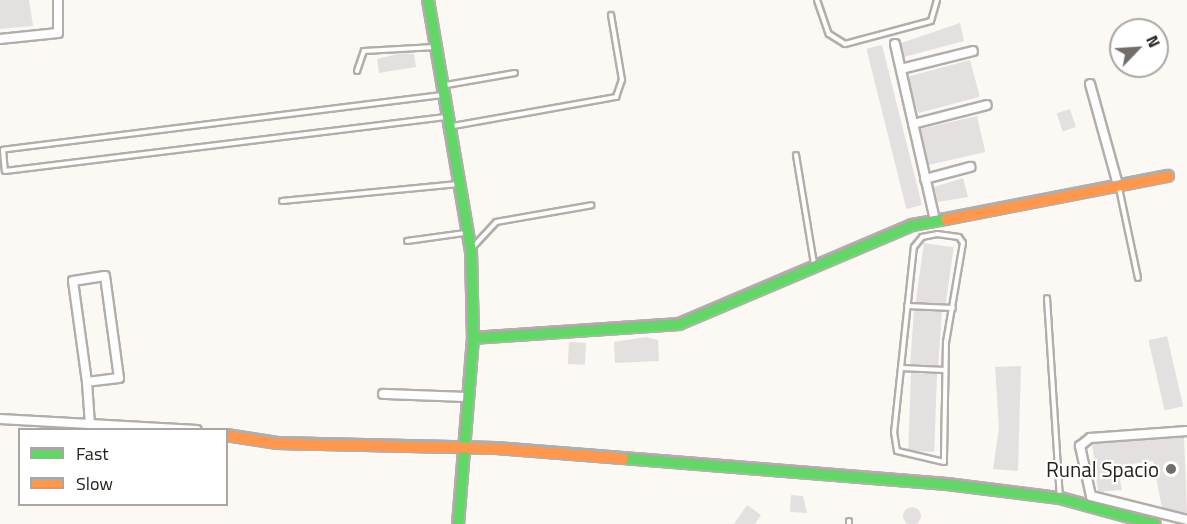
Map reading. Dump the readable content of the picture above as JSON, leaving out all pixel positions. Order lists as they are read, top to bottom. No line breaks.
{"places":["Runal Spacio"],"legend":["Fast","Slow"],"north":"top right"}
